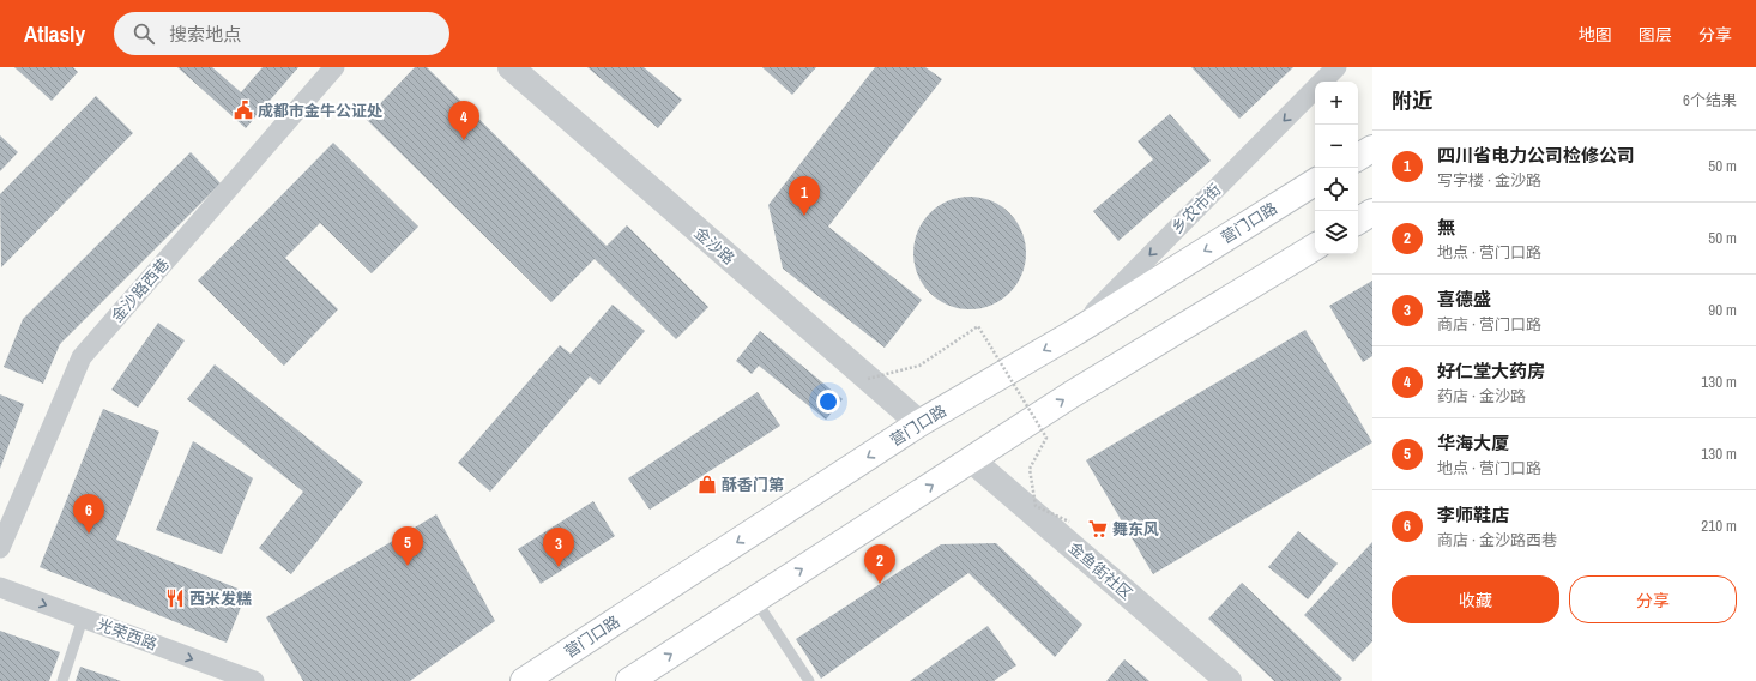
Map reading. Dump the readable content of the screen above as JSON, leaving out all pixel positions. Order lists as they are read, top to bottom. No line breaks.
{"streets":{"highway":["营门口路"],"street":["乡农市街","金沙路","金沙路西巷","金鱼街社区","光荣西路"]},"crossings":[["乡农市街","营门口路"],["营门口路","金沙路"]],"one_way":["乡农市街","光荣西路"],"places":{"public building":["成都市金牛公证处"],"shop":["酥香门第"],"supermarket":["舞东风"],"restaurant":["西米发糕"]},"page":{"header":"Atlasly","search":"搜索地点","nav":["地图","图层","分享"],"heading":["附近","6个结果"],"map_buttons":["+","−"],"pins":["4","1","6","5","3","2"],"list":[{"mark":"1","name":"四川省电力公司检修公司","note":"写字楼 · 金沙路","value":"50 m"},{"mark":"2","name":"無","note":"地点 · 营门口路","value":"50 m"},{"mark":"3","name":"喜德盛","note":"商店 · 营门口路","value":"90 m"},{"mark":"4","name":"好仁堂大药房","note":"药店 · 金沙路","value":"130 m"},{"mark":"5","name":"华海大厦","note":"地点 · 营门口路","value":"130 m"},{"mark":"6","name":"李师鞋店","note":"商店 · 金沙路西巷","value":"210 m"}],"buttons":["收藏","分享"]}}
